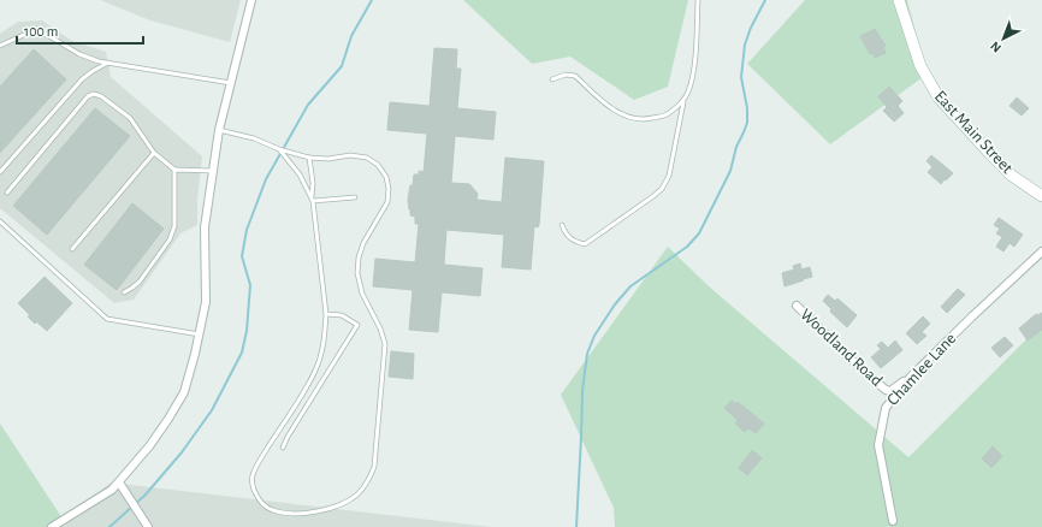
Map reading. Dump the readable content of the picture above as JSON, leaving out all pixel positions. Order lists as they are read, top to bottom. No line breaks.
{"streets":{"main road":["East Main Street"],"street":["Woodland Road","Chamlee Lane"]},"crossings":[["Woodland Road","Chamlee Lane"]],"scale_bar":"100 m","north":"bottom left"}
